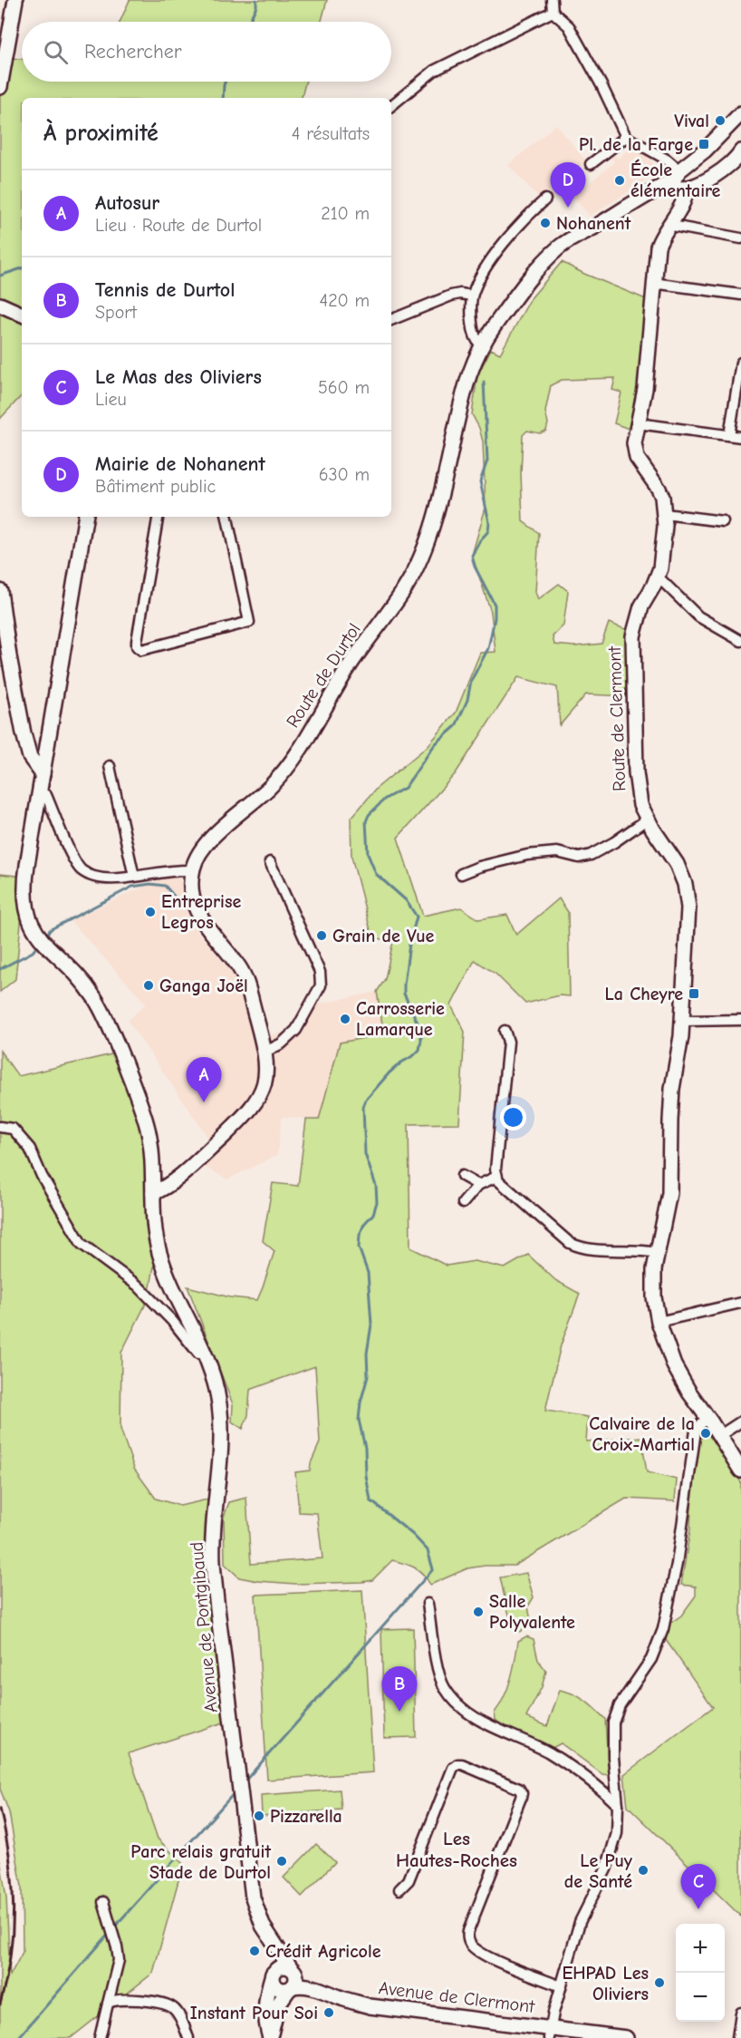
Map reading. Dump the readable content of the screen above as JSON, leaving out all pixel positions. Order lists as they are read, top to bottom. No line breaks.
{"streets":{"street":["Route de Durtol","Route de Clermont","Avenue de Pontgibaud","Avenue de Clermont"]},"crossings":[["Avenue de Pontgibaud","Avenue de Clermont"]],"districts":["Les Hautes-Roches"],"places":{"other":["Vival","École élémentaire","Nohanent","Entreprise Legros","Grain de Vue","Ganga Joël","Carrosserie Lamarque","Calvaire de la Croix-Martial","Salle Polyvalente","Pizzarella","Parc relais gratuit Stade de Durtol","Le Puy de Santé","Crédit Agricole","EHPAD Les Oliviers","Instant Pour Soi"],"transit":["Pl. de la Farge","La Cheyre"]},"page":{"search":"Rechercher","heading":["À proximité","4 résultats"],"pins":["D","A","B","C"],"list":[{"mark":"A","name":"Autosur","note":"Lieu · Route de Durtol","value":"210 m"},{"mark":"B","name":"Tennis de Durtol","note":"Sport","value":"420 m"},{"mark":"C","name":"Le Mas des Oliviers","note":"Lieu","value":"560 m"},{"mark":"D","name":"Mairie de Nohanent","note":"Bâtiment public","value":"630 m"}],"map_buttons":["+","−"]}}
